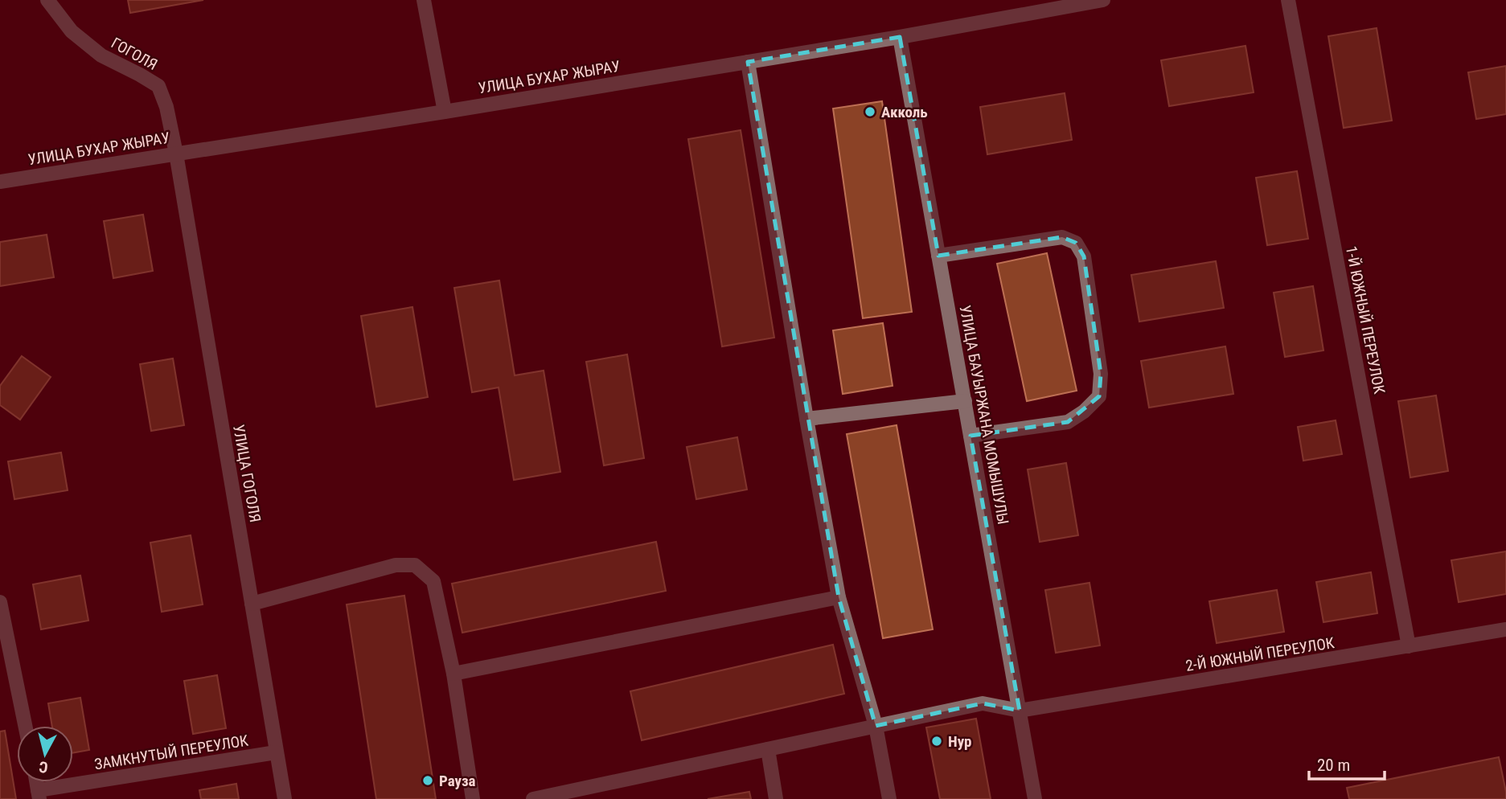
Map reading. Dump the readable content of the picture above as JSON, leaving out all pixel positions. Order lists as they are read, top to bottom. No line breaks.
{"streets":{"street":["ГОГОЛЯ","УЛИЦА БУХАР ЖЫРАУ","1-Й ЮЖНЫЙ ПЕРЕУЛОК","УЛИЦА БАУЫРЖАНА МОМЫШУЛЫ","УЛИЦА ГОГОЛЯ","2-Й ЮЖНЫЙ ПЕРЕУЛОК","ЗАМКНУТЫЙ ПЕРЕУЛОК"]},"crossings":[["ГОГОЛЯ","УЛИЦА БУХАР ЖЫРАУ"],["ГОГОЛЯ","УЛИЦА ГОГОЛЯ"],["УЛИЦА БУХАР ЖЫРАУ","УЛИЦА БАУЫРЖАНА МОМЫШУЛЫ"],["УЛИЦА БУХАР ЖЫРАУ","УЛИЦА ГОГОЛЯ"],["1-Й ЮЖНЫЙ ПЕРЕУЛОК","2-Й ЮЖНЫЙ ПЕРЕУЛОК"],["УЛИЦА БАУЫРЖАНА МОМЫШУЛЫ","2-Й ЮЖНЫЙ ПЕРЕУЛОК"],["УЛИЦА ГОГОЛЯ","ЗАМКНУТЫЙ ПЕРЕУЛОК"]],"places":["Акколь","Нур","Рауза"],"scale_bar":"20 m","north":"bottom"}
